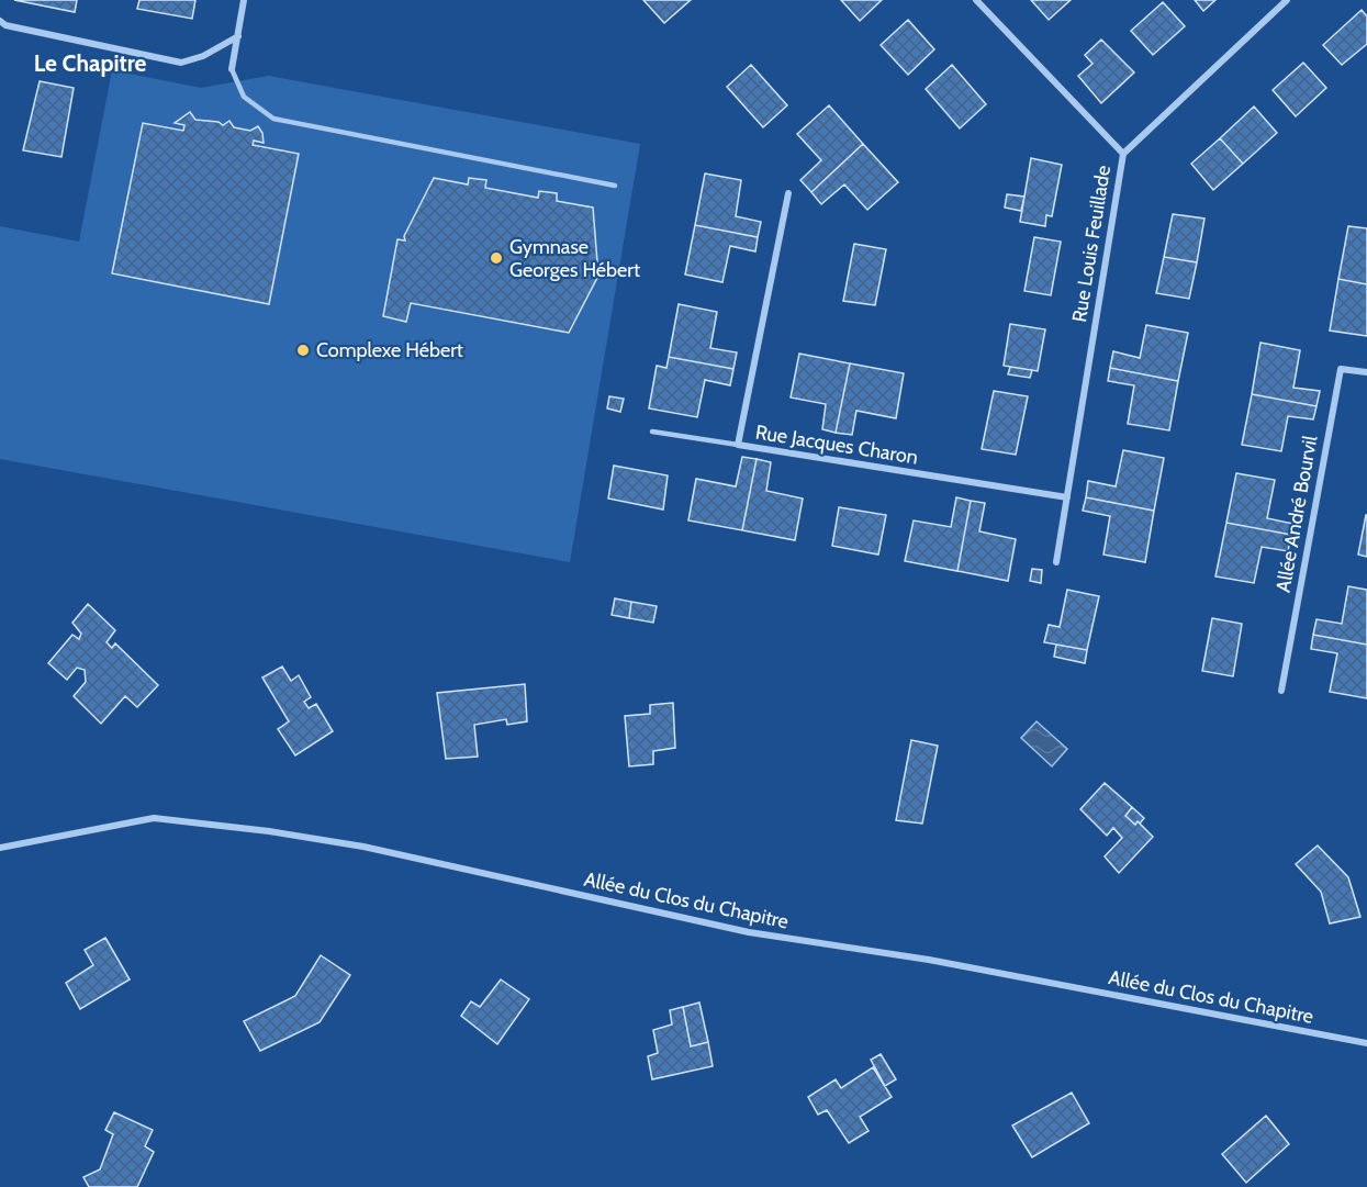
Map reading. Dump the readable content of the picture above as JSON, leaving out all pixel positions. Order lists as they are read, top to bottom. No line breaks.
{"streets":{"street":["Rue Louis Feuillade","Rue Jacques Charon","Allée André Bourvil","Allée du Clos du Chapitre"]},"crossings":[["Rue Louis Feuillade","Rue Jacques Charon"]],"districts":["Le Chapitre"],"places":["Gymnase Georges Hébert","Complexe Hébert"]}
